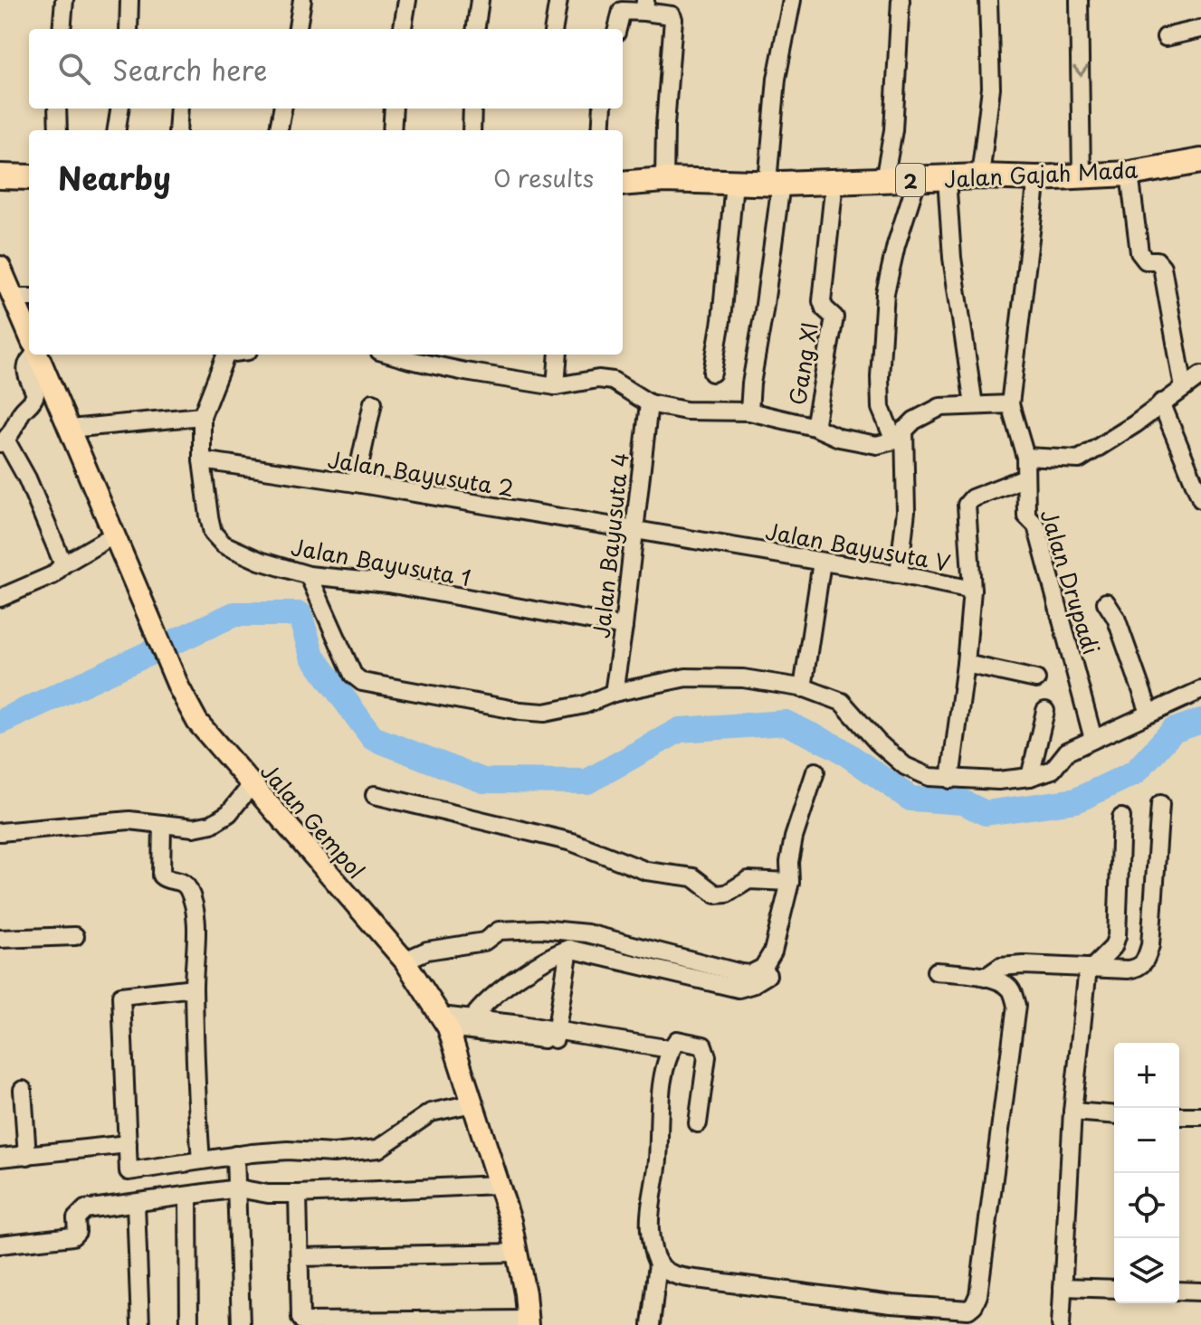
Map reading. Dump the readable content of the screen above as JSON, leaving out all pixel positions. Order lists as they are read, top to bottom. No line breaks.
{"streets":{"highway":["Jalan Gajah Mada","2"],"main road":["Jalan Gempol"],"street":["Gang XI","Jalan Bayusuta 2","Jalan Bayusuta 4","Jalan Bayusuta V","Jalan Bayusuta 1","Jalan Drupadi"]},"crossings":[["Jalan Gajah Mada","Gang XI"],["Jalan Gajah Mada","Jalan Drupadi"],["Jalan Bayusuta 2","Jalan Bayusuta 4"],["Jalan Bayusuta 2","Jalan Bayusuta V"],["Jalan Bayusuta 2","Jalan Bayusuta 1"],["Jalan Bayusuta 4","Jalan Bayusuta V"],["Jalan Bayusuta 4","Jalan Bayusuta 1"]],"page":{"search":"Search here","heading":["Nearby","0 results"],"map_buttons":["+","−"]}}
